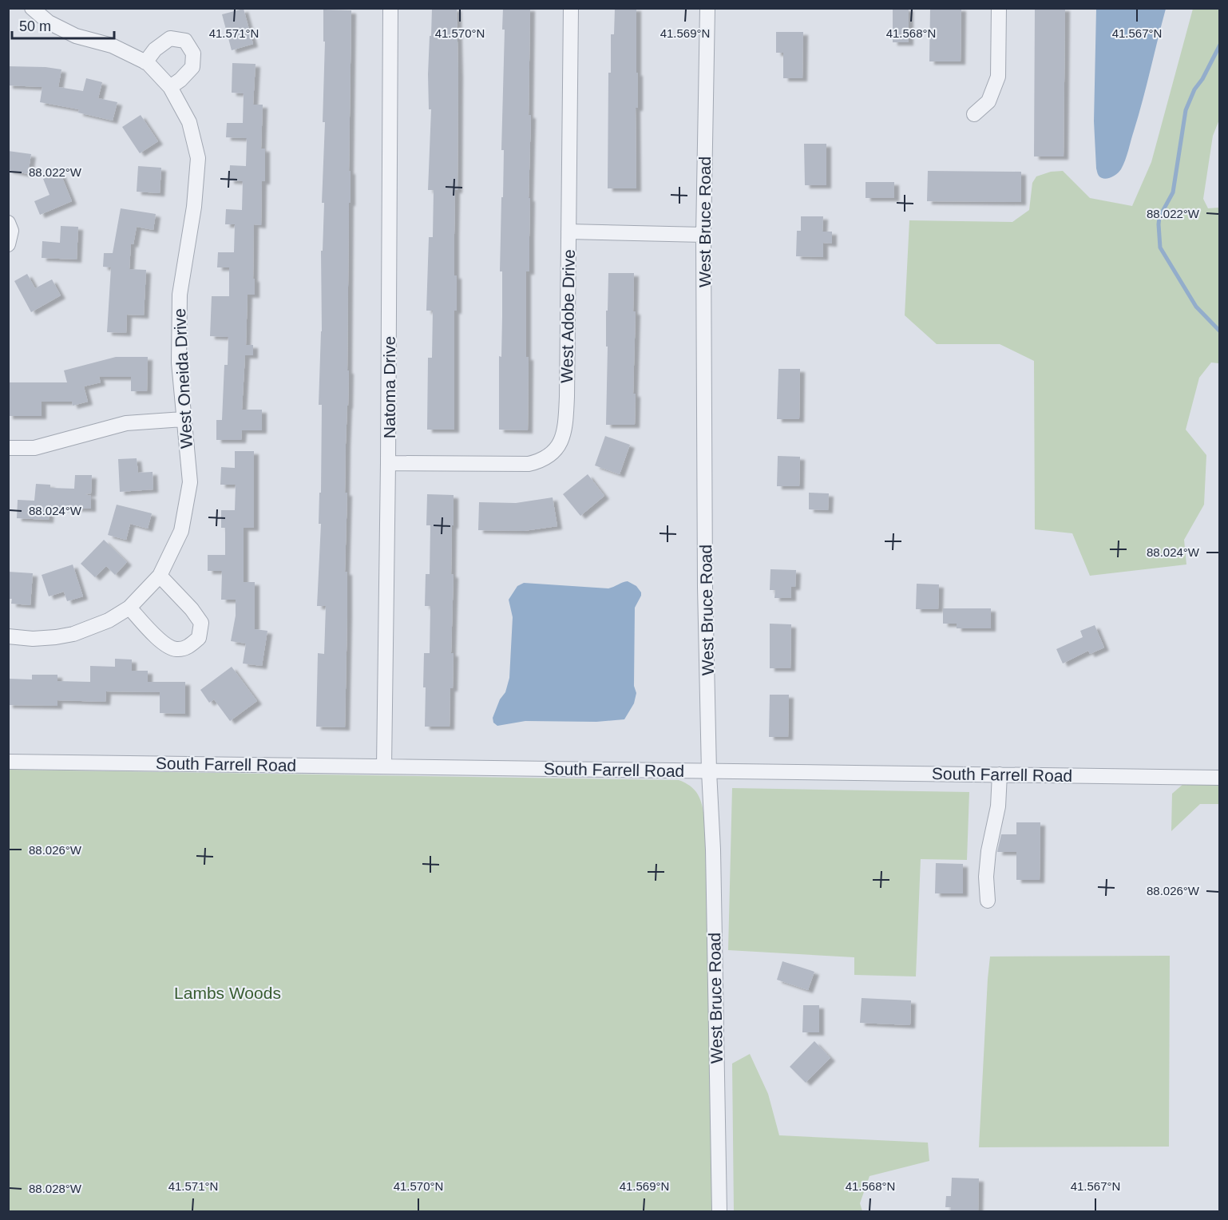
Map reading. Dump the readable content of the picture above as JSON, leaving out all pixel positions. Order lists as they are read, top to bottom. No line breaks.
{"streets":{"street":["West Bruce Road","West Adobe Drive","West Oneida Drive","Natoma Drive","South Farrell Road"]},"crossings":[["West Bruce Road","South Farrell Road"],["West Adobe Drive","Natoma Drive"],["Natoma Drive","South Farrell Road"]],"parks":["Lambs Woods"],"scale_bar":"50 m","coordinates":["41.571°N","41.570°N","41.569°N","41.568°N","41.567°N","88.022°W","88.024°W","88.026°W","88.028°W"]}
